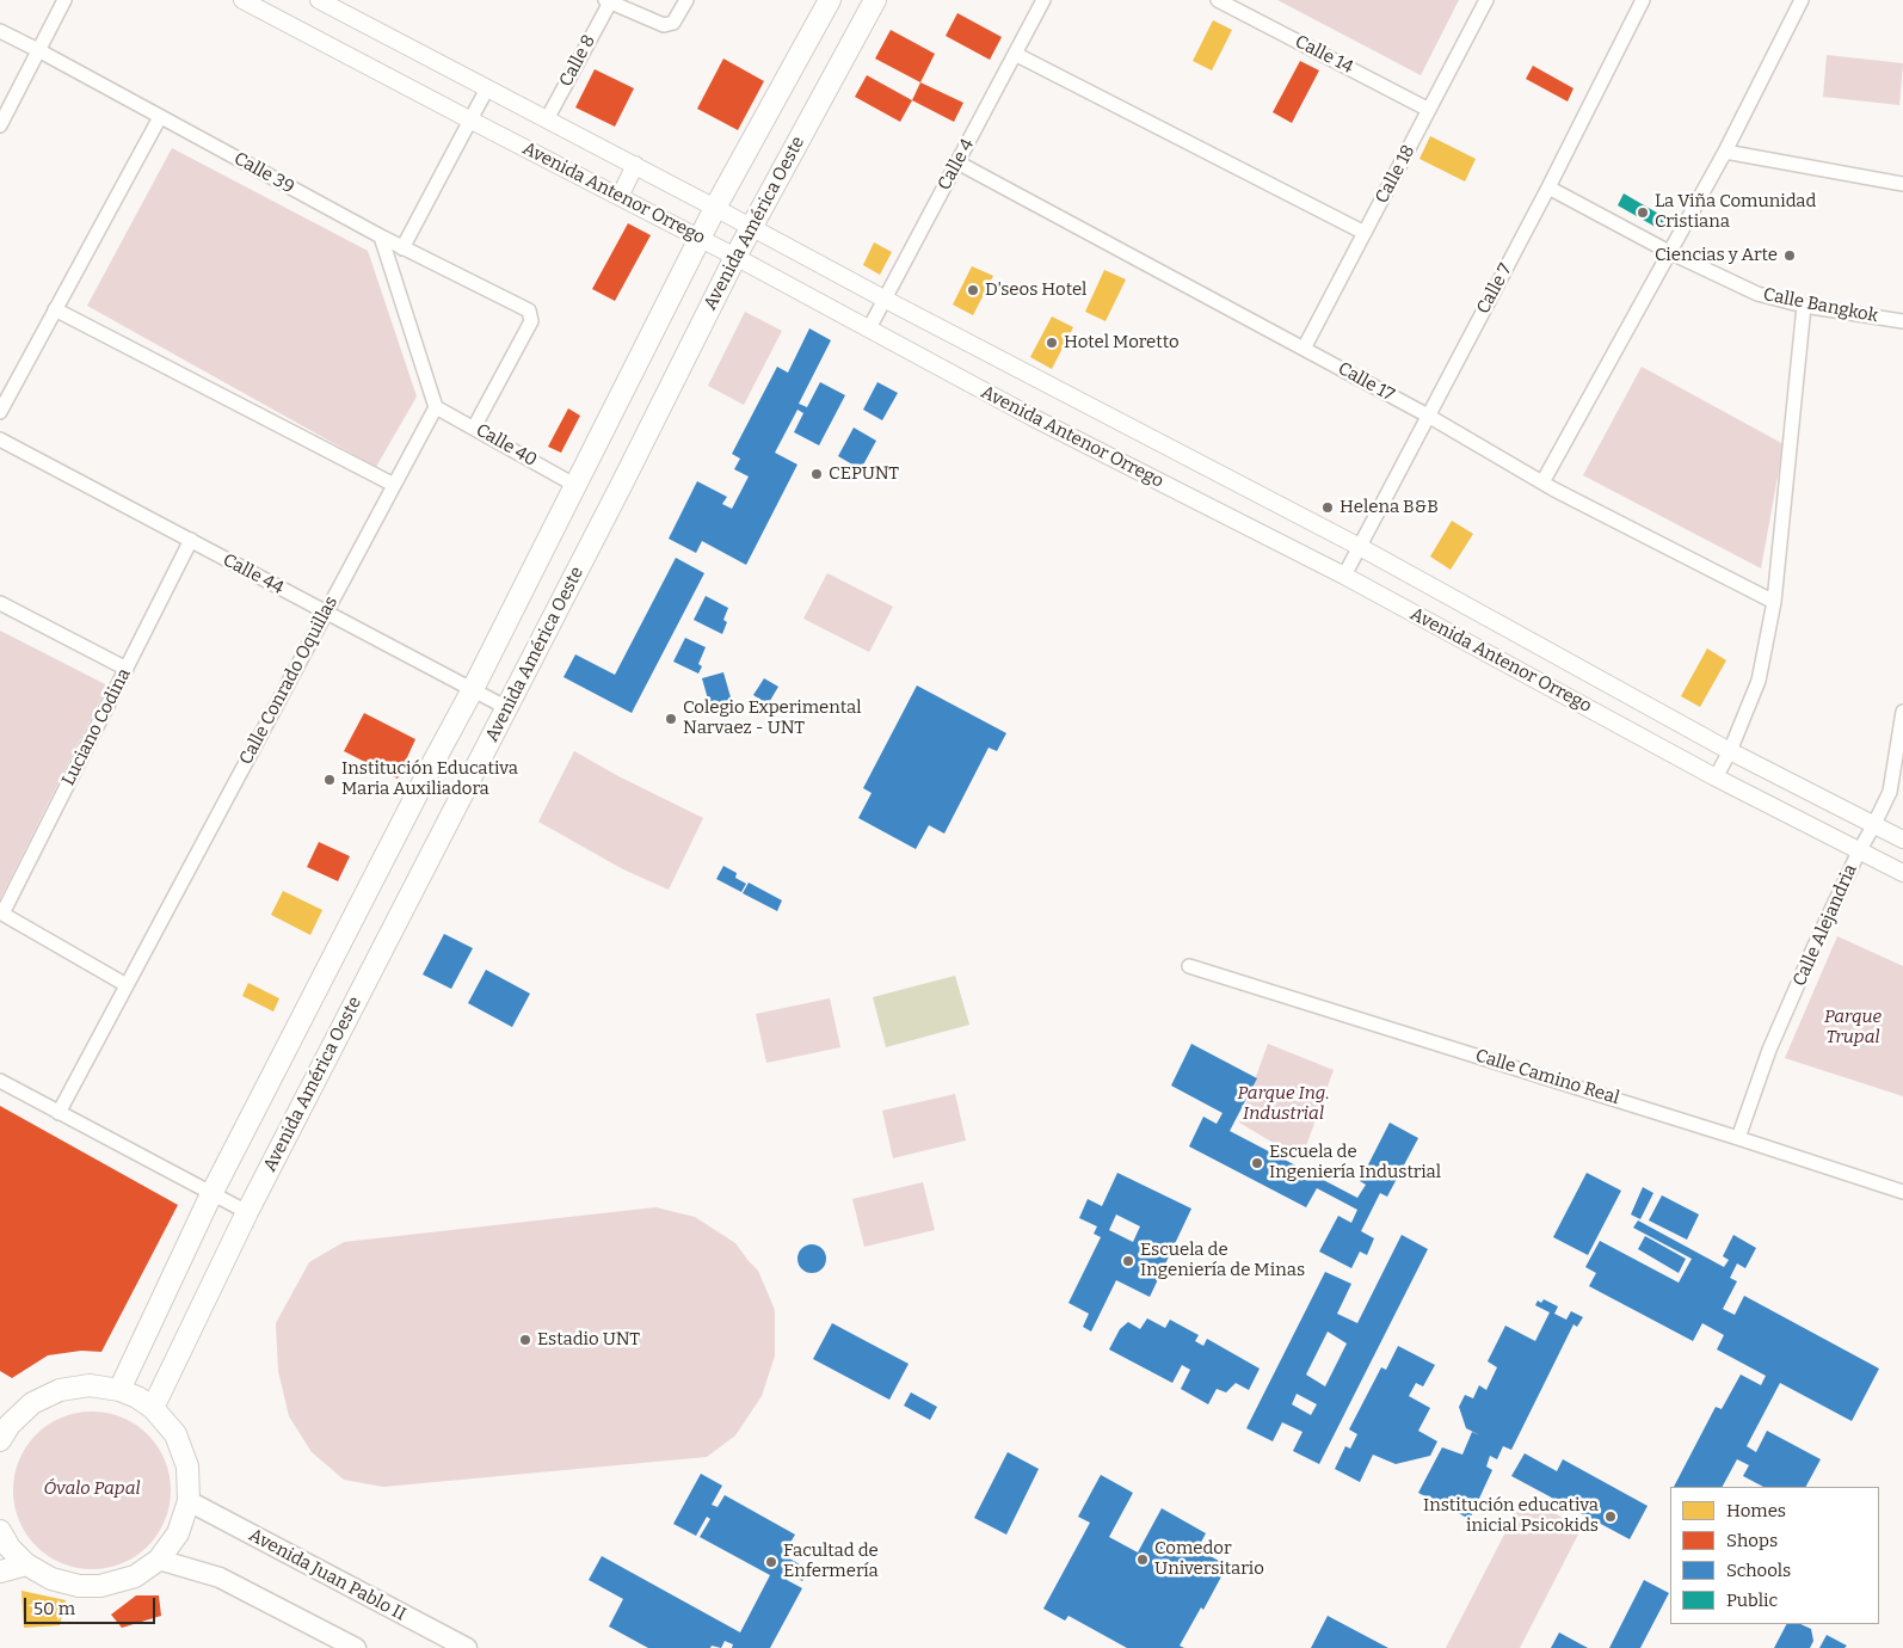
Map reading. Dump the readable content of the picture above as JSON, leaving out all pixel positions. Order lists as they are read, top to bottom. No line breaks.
{"streets":{"main road":["Avenida América Oeste","Avenida Juan Pablo II"],"street":["Calle 14","Calle 8","Calle 4","Calle 39","Calle 18","Avenida Antenor Orrego","Calle 7","Calle Bangkok","Calle 17","Calle 40","Calle 44","Calle Conrado Oquillas","Luciano Codina","Calle Alejandria","Calle Camino Real"]},"crossings":[["Calle 14","Calle 18"],["Calle 8","Avenida Antenor Orrego"],["Calle 4","Avenida Antenor Orrego"],["Calle 4","Calle 17"],["Calle 39","Calle 40"],["Calle 18","Calle 17"],["Avenida Antenor Orrego","Avenida América Oeste"],["Avenida Antenor Orrego","Calle 7"],["Avenida Antenor Orrego","Calle Alejandria"],["Avenida América Oeste","Calle 44"],["Calle 7","Calle Bangkok"],["Calle 7","Calle 17"],["Calle 40","Calle Conrado Oquillas"],["Calle 44","Calle Conrado Oquillas"],["Calle 44","Luciano Codina"],["Calle Alejandria","Calle Camino Real"]],"parks":["Parque Trupal","Parque Ing. Industrial","Óvalo Papal"],"places":["La Viña Comunidad Cristiana","Ciencias y Arte","D'seos Hotel","Hotel Moretto","CEPUNT","Helena B&B","Colegio Experimental Narvaez - UNT","Institución Educativa Maria Auxiliadora","Escuela de Ingeniería Industrial","Escuela de Ingeniería de Minas","Estadio UNT","Institución educativa inicial Psicokids","Comedor Universitario","Facultad de Enfermería"],"legend":["Homes","Shops","Schools","Public"],"scale_bar":"50 m"}
